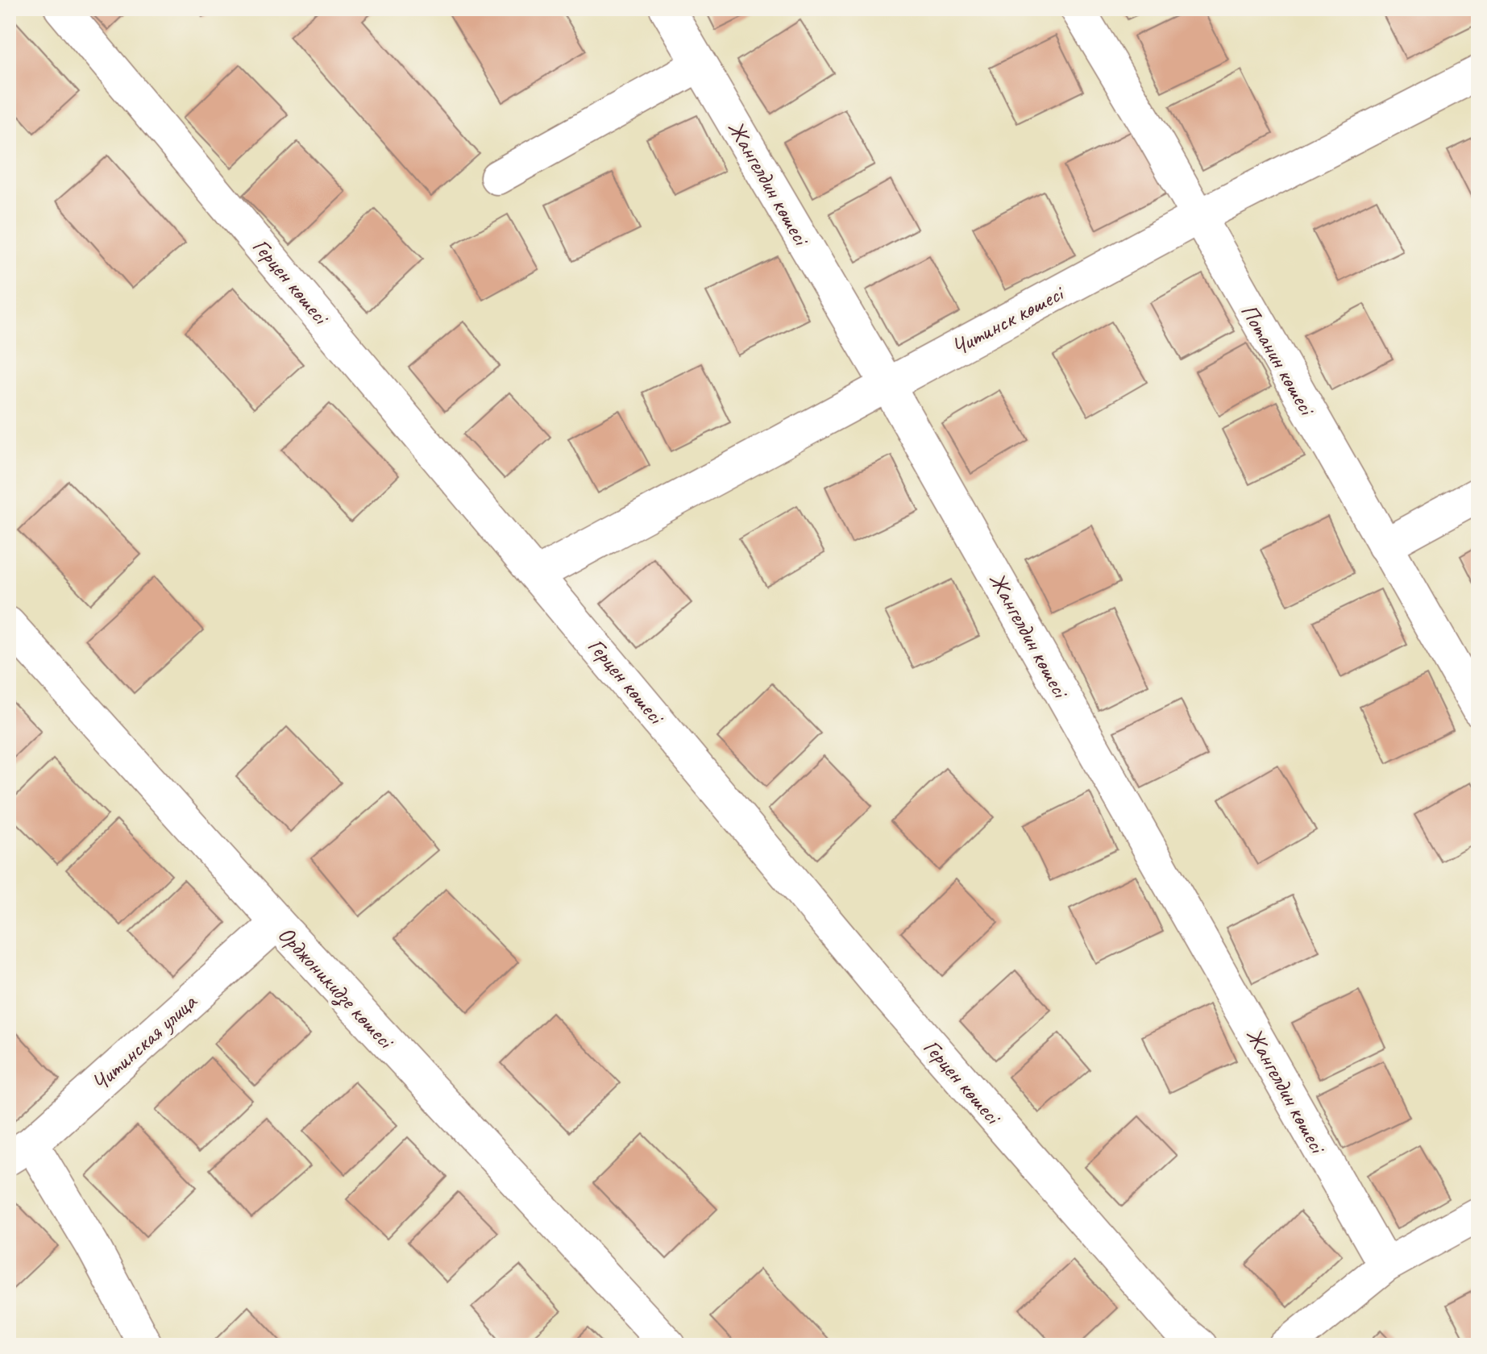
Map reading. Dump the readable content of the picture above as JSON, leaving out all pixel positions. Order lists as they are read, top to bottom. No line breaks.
{"streets":{"street":["Жангелдин көшесі","Герцен көшесі","Читинск көшесі","Потанин көшесі","Орджоникидзе көшесі","Читинская улица"]},"crossings":[["Жангелдин көшесі","Читинск көшесі"],["Герцен көшесі","Читинск көшесі"],["Читинск көшесі","Потанин көшесі"],["Орджоникидзе көшесі","Читинская улица"]]}
